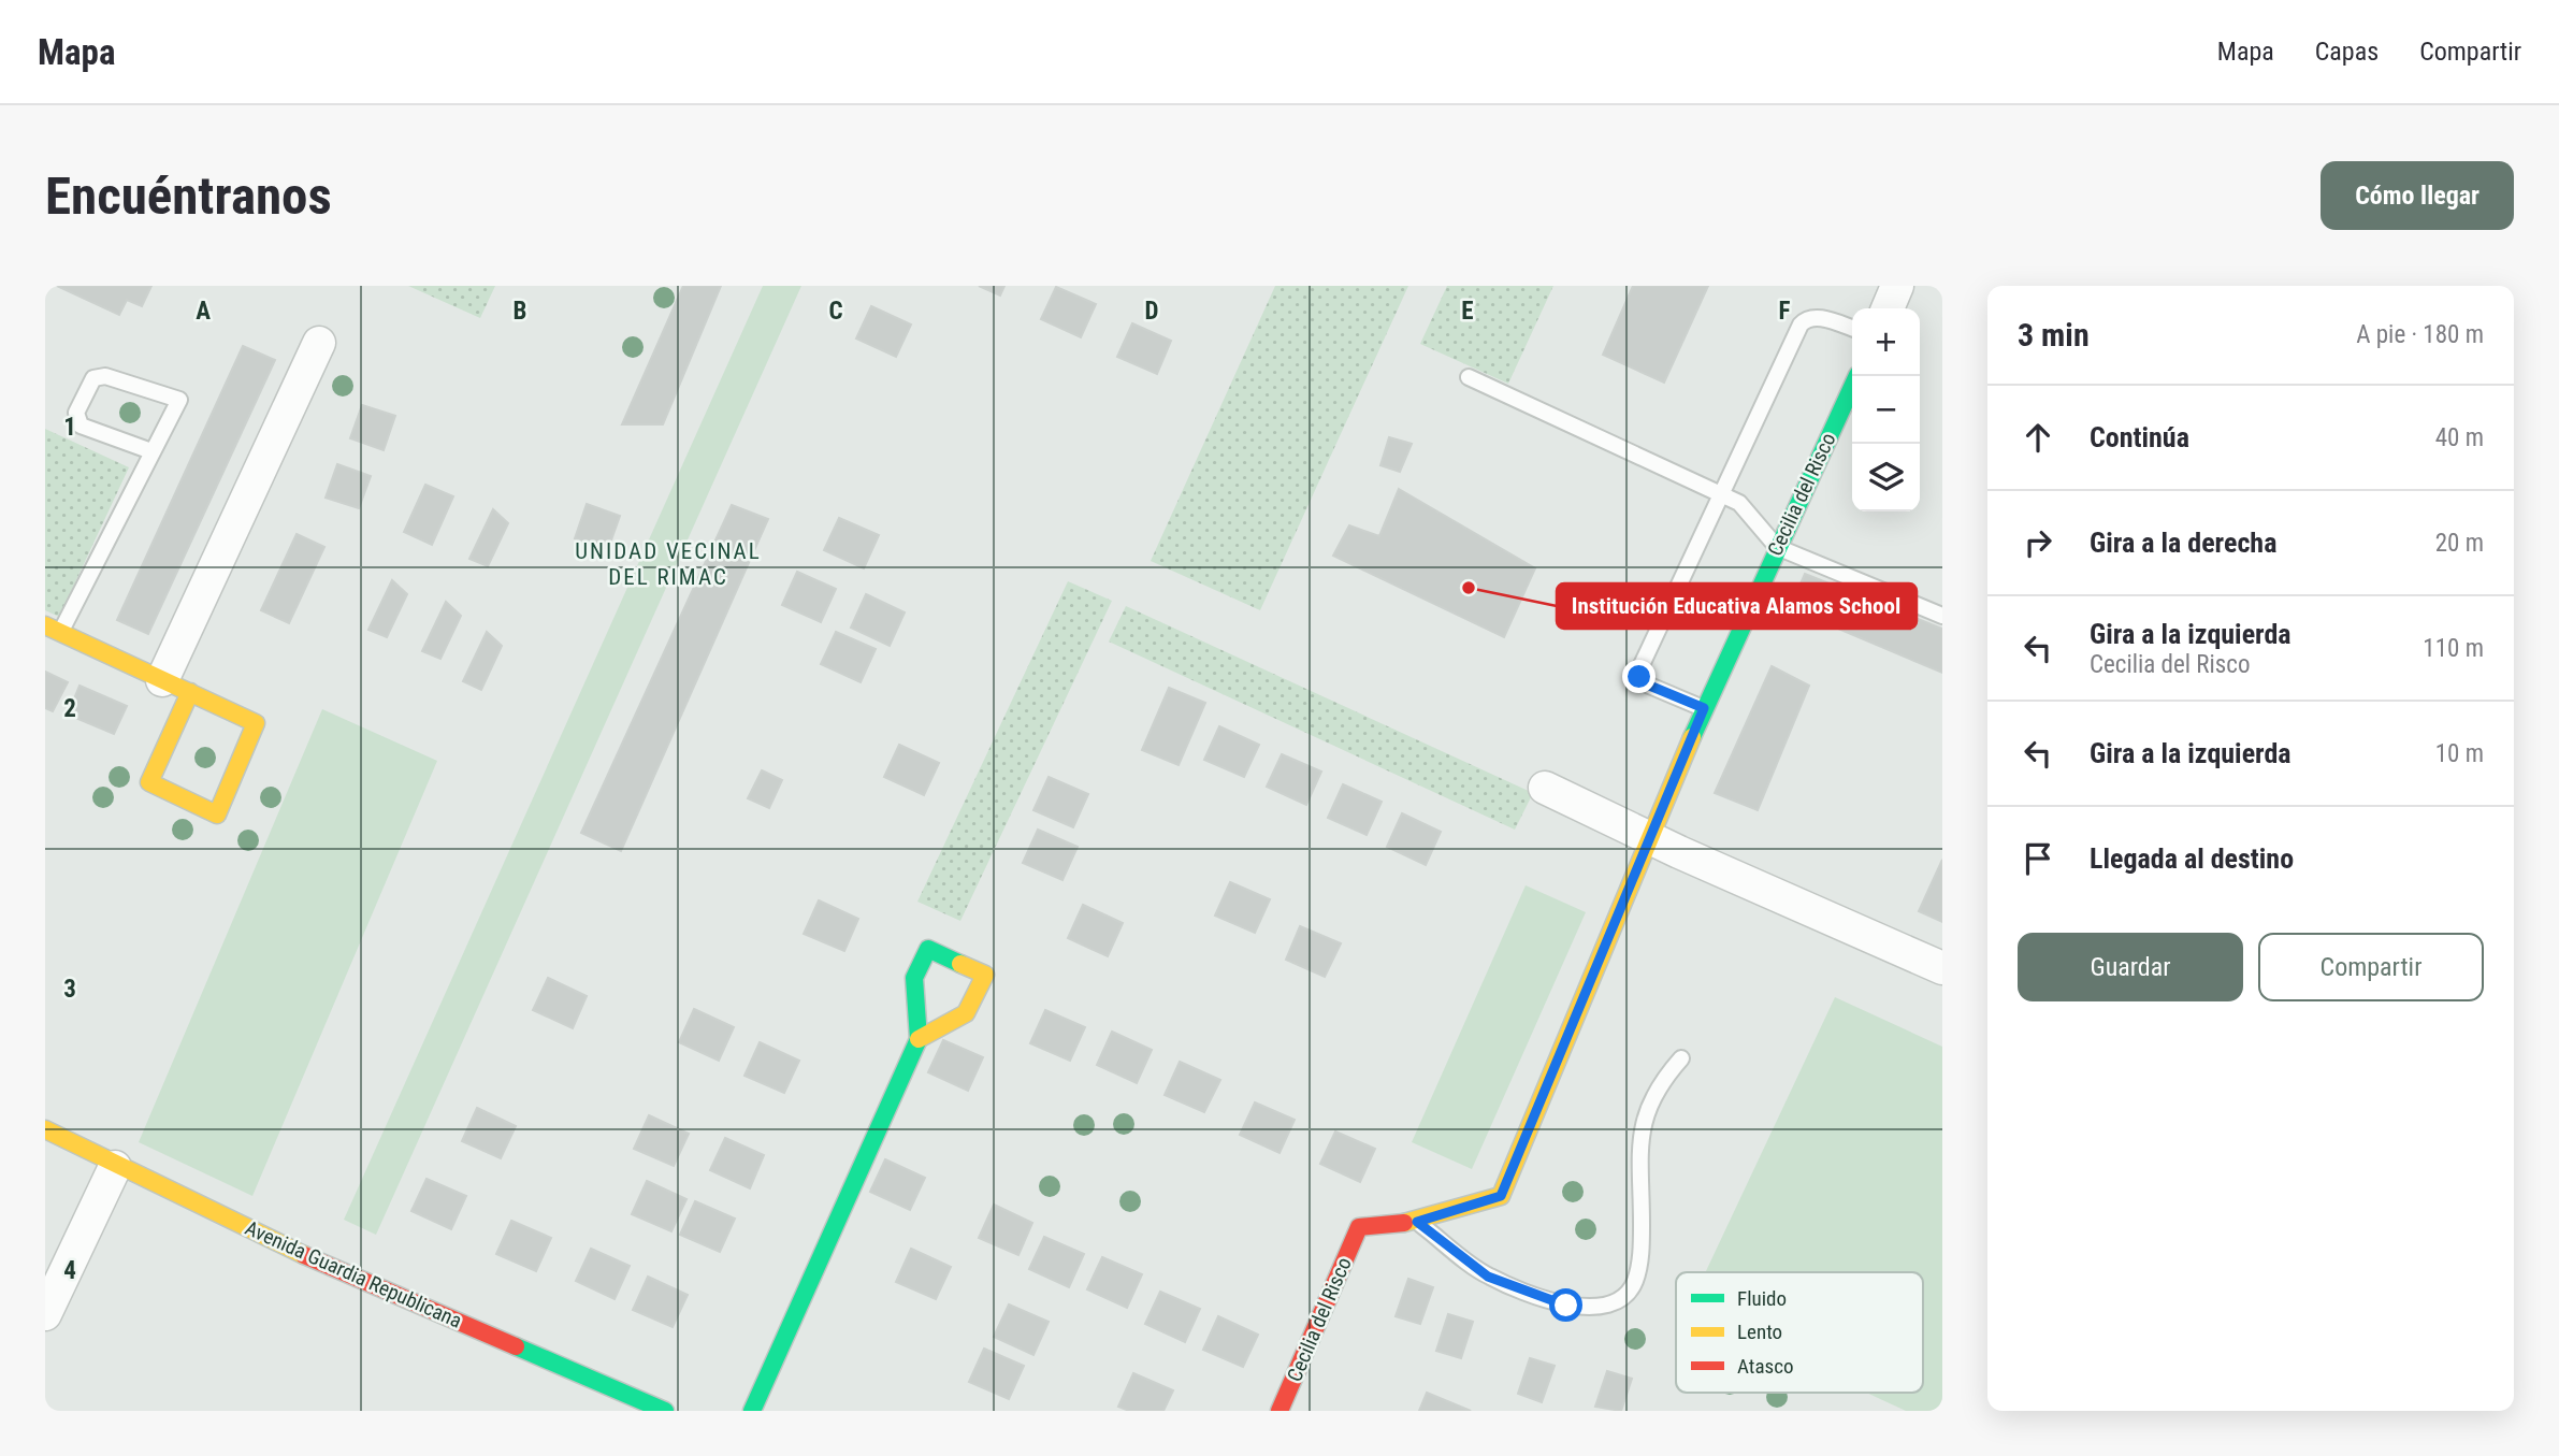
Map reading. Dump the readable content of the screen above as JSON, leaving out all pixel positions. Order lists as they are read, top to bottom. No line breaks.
{"streets":{"street":["Cecilia del Risco","Avenida Guardia Republicana"]},"districts":["UNIDAD VECINAL DEL RIMAC"],"places":["Institución Educativa Alamos School"],"legend":["Fluido","Lento","Atasco"],"page":{"header":"Mapa","nav":["Mapa","Capas","Compartir"],"buttons":["Cómo llegar",["Guardar","Compartir"]],"title":"Encuéntranos","heading":["3 min","A pie · 180 m"],"map_buttons":["+","−"],"list":[["Continúa","40 m"],["Gira a la derecha","20 m"],["Gira a la izquierda","Cecilia del Risco","110 m"],["Gira a la izquierda","10 m"],"Llegada al destino"]},"grid":{"columns":["A","B","C","D","E","F"],"rows":["1","2","3","4"]}}
